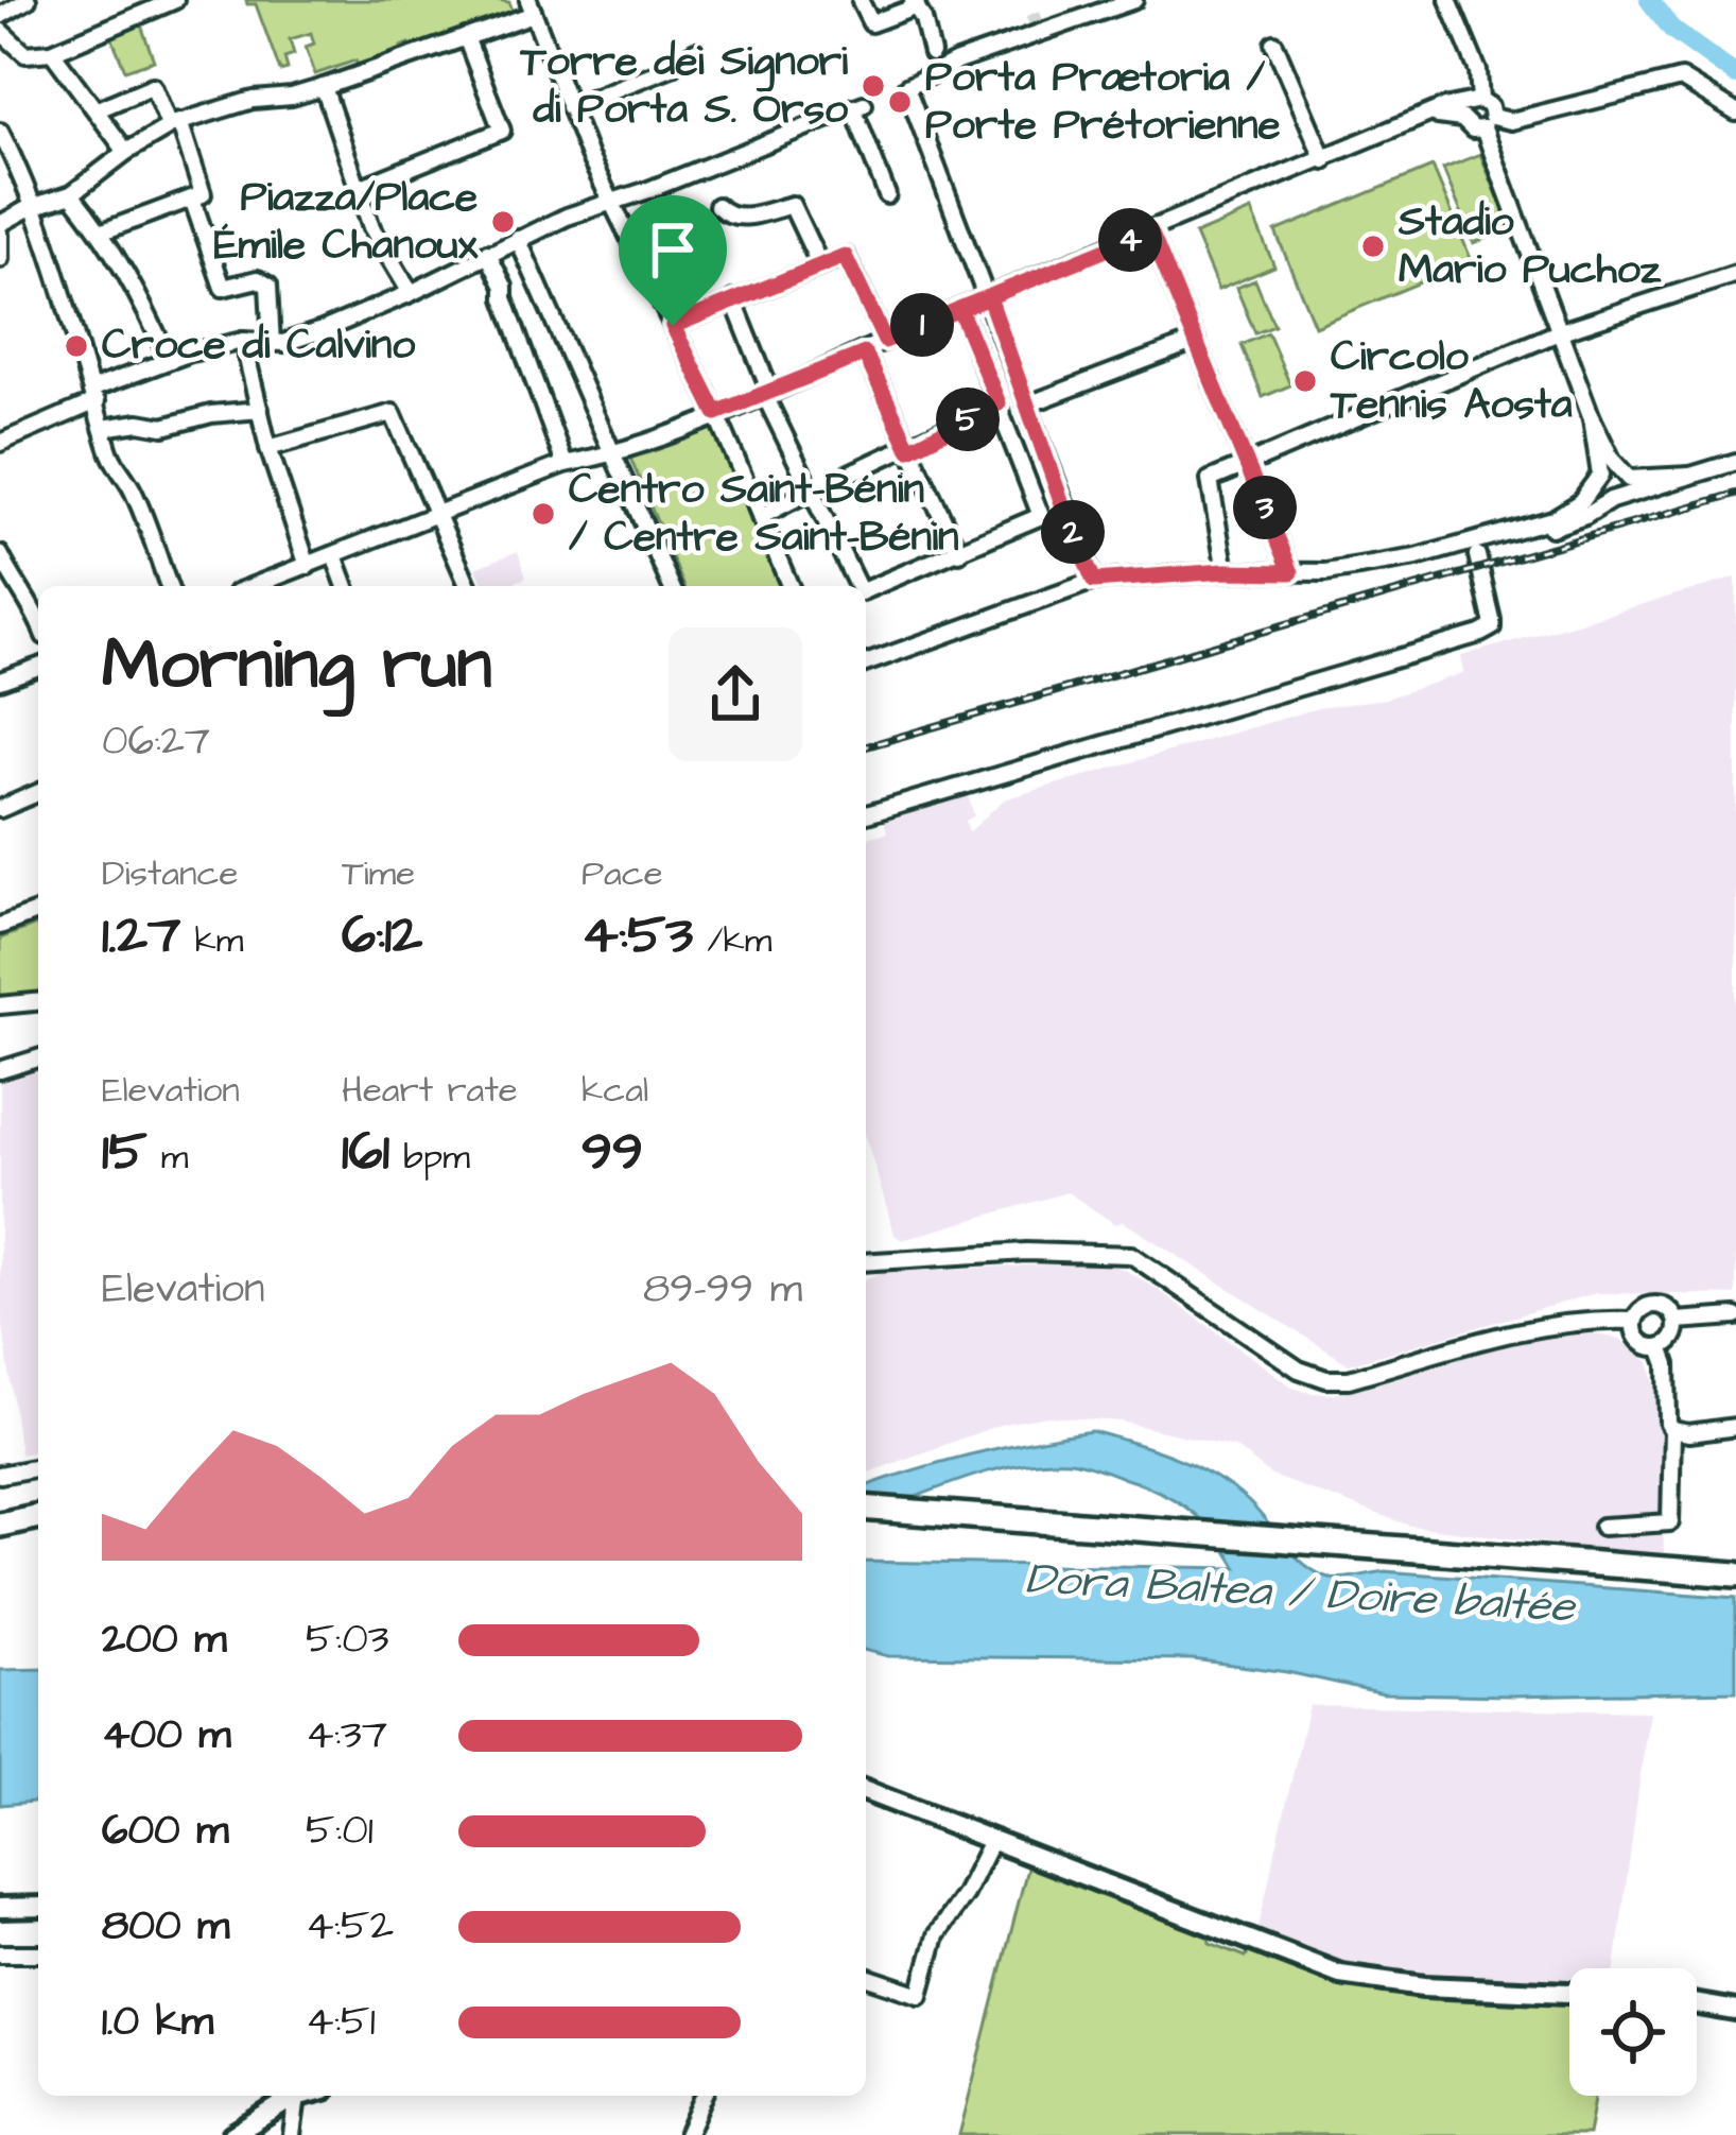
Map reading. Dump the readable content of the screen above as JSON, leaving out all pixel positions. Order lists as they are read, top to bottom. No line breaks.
{"water":["Dora Baltea / Doire baltée"],"places":["Torre dei Signori di Porta S. Orso","Porta Prætoria / Porte Prétorienne","Piazza/Place Émile Chanoux","Stadio Mario Puchoz","Croce di Calvino","Circolo Tennis Aosta","Centro Saint-Bénin / Centre Saint-Bénin"],"page":{"pins":["4","1","5","3","2"],"heading":["Morning run","06:27"],"stats":[["Distance","1.27 km"],["Time","6:12"],["Pace","4:53 /km"],["Elevation","15 m"],["Heart rate","161 bpm"],["kcal","99"]],"chart":["Elevation","89–99 m"],"list":[{"name":"200 m","note":"5:03"},{"name":"400 m","note":"4:37"},{"name":"600 m","note":"5:01"},{"name":"800 m","note":"4:52"},{"name":"1.0 km","note":"4:51"}]}}
